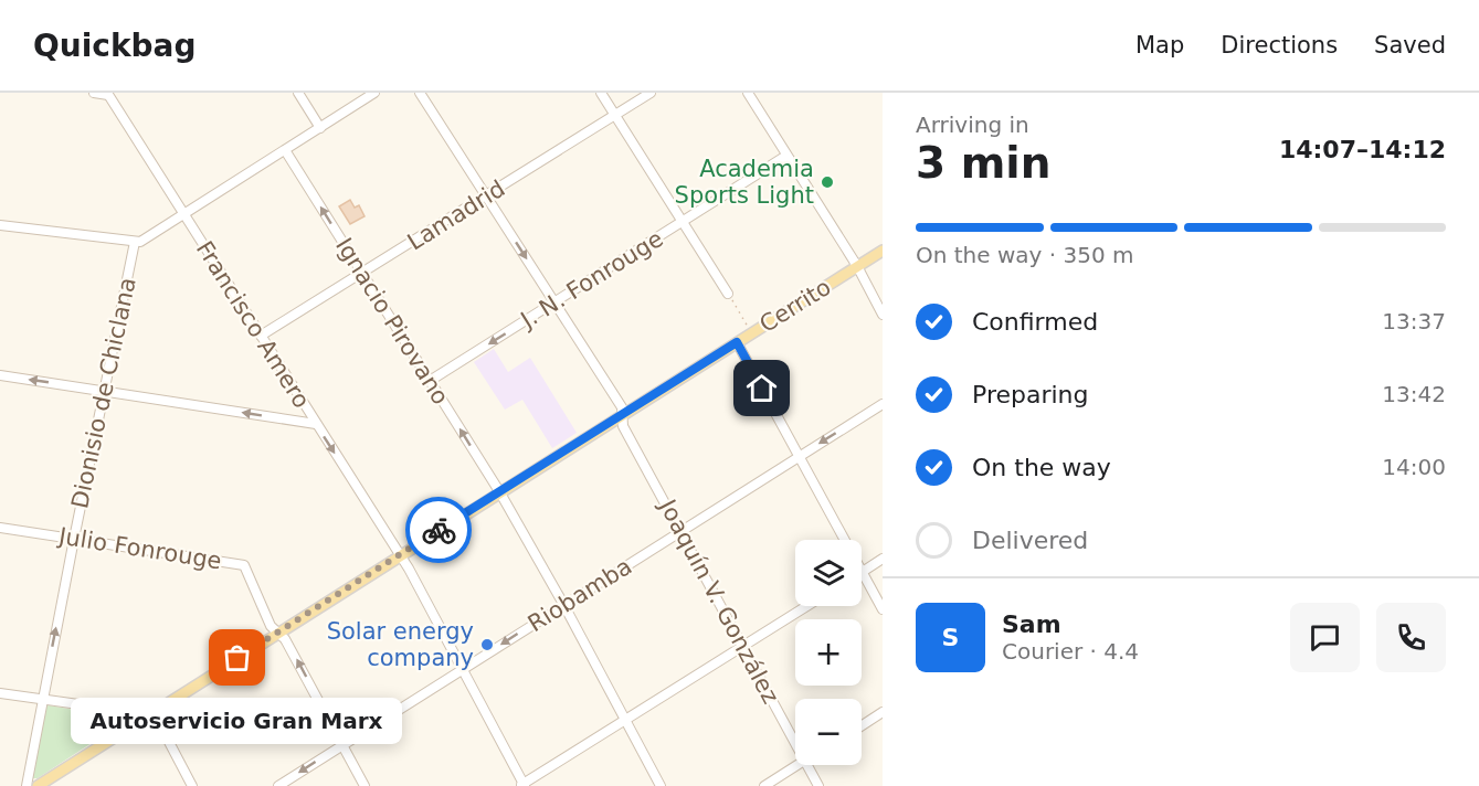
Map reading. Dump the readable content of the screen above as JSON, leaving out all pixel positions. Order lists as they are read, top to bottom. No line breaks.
{"streets":{"main road":["Cerrito"],"street":["Lamadrid","J. N. Fonrouge","Ignacio Pirovano","Francisco Amero","Dionisio de Chiclana","Julio Fonrouge","Riobamba","Joaquín V. González"]},"crossings":[["Lamadrid","Ignacio Pirovano"],["Lamadrid","Francisco Amero"],["Lamadrid","Joaquín V. González"],["J. N. Fonrouge","Ignacio Pirovano"],["J. N. Fonrouge","Joaquín V. González"],["Cerrito","Ignacio Pirovano"],["Cerrito","Francisco Amero"],["Cerrito","Julio Fonrouge"],["Cerrito","Joaquín V. González"],["Ignacio Pirovano","Riobamba"],["Francisco Amero","Riobamba"],["Dionisio de Chiclana","Julio Fonrouge"],["Riobamba","Joaquín V. González"]],"one_way":["Ignacio Pirovano","Riobamba"],"places":["Academia Sports Light","Solar energy company","Autoservicio Gran Marx"],"page":{"header":"Quickbag","nav":["Map","Directions","Saved"],"heading":["3 min","Arriving in","14:07–14:12"],"panel":["Sam","Courier · 4.4"],"bar":"On the way · 350 m","list":[["Confirmed","13:37"],["Preparing","13:42"],["On the way","14:00"],"Delivered"],"map_buttons":["+","−"],"round":"S","bubble":"Autoservicio Gran Marx"}}
